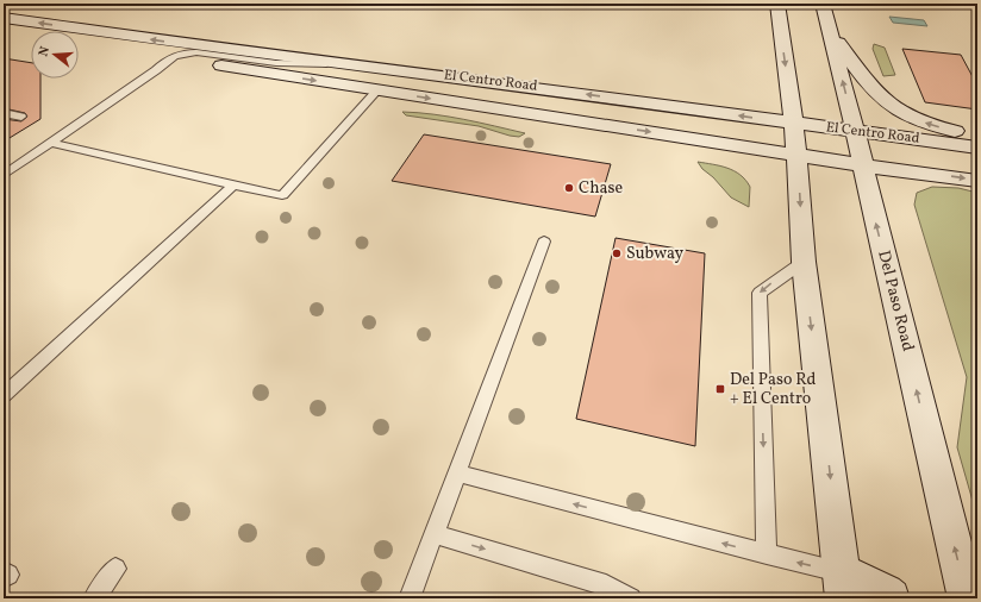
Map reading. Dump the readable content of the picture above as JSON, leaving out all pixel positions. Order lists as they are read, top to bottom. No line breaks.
{"streets":{"street":["El Centro Road","Del Paso Road"]},"crossings":[["El Centro Road","Del Paso Road"]],"places":{"other":["Chase","Subway"],"transit":["Del Paso Rd + El Centro"]},"north":"left"}
